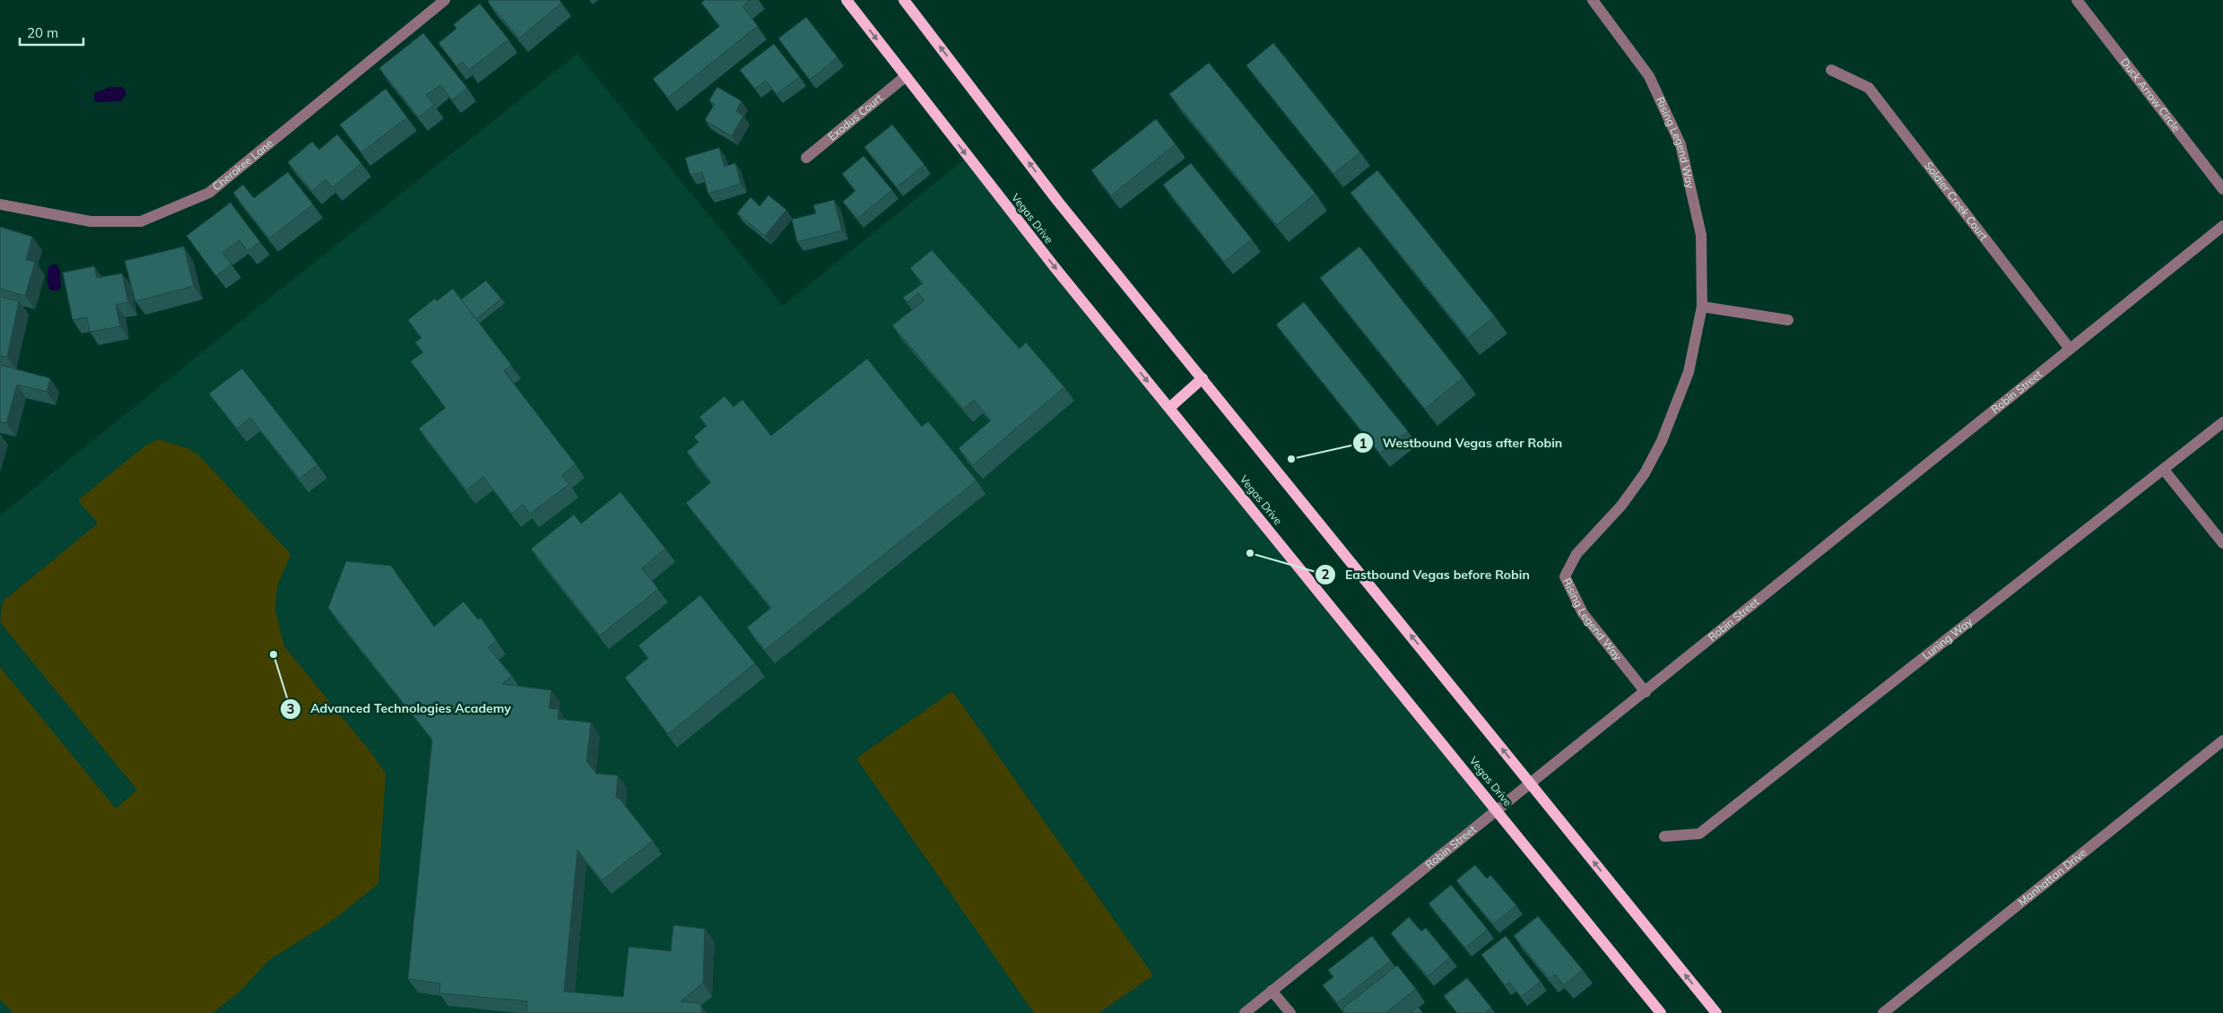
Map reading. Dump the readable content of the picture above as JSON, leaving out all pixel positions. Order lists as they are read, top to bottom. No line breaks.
{"streets":{"main road":["Vegas Drive"],"street":["Duck Arrow Circle","Exodus Court","Rising Legend Way","Cherokee Lane","Soldier Creek Court","Robin Street","Luning Way","Manhattan Drive"]},"crossings":[["Exodus Court","Vegas Drive"],["Rising Legend Way","Robin Street"],["Soldier Creek Court","Robin Street"],["Vegas Drive","Robin Street"]],"places":["Westbound Vegas after Robin","Eastbound Vegas before Robin","Advanced Technologies Academy"],"scale_bar":"20 m"}
